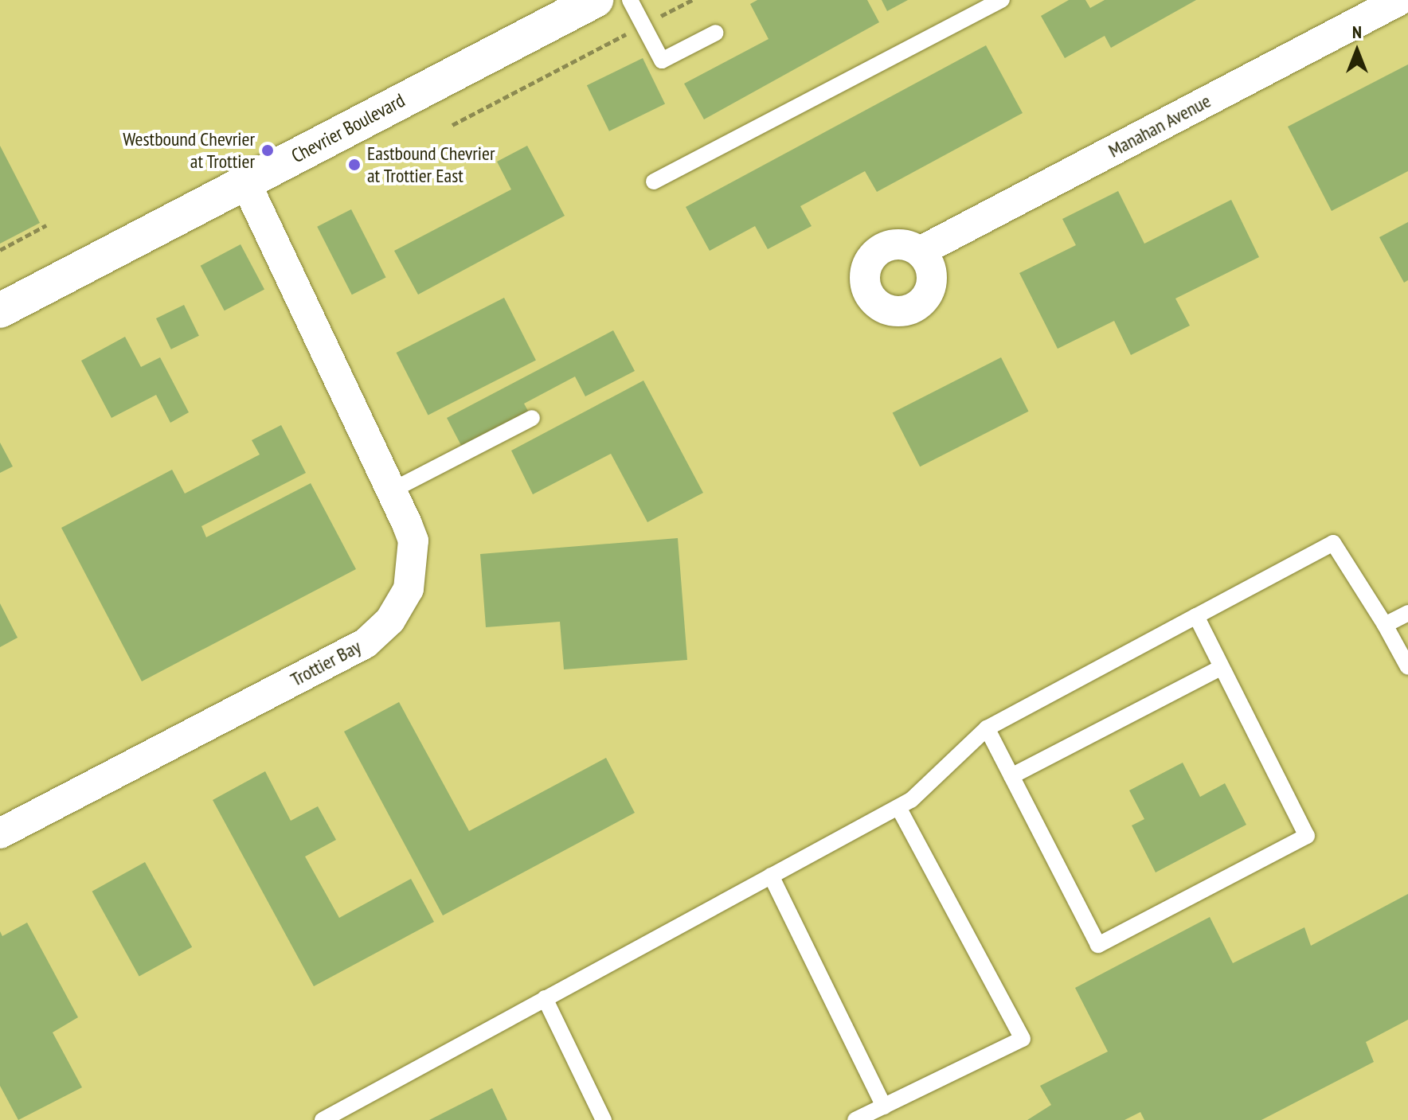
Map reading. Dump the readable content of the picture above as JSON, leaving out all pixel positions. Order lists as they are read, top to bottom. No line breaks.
{"streets":{"street":["Manahan Avenue","Chevrier Boulevard","Trottier Bay"]},"crossings":[["Chevrier Boulevard","Trottier Bay"]],"places":["Westbound Chevrier at Trottier","Eastbound Chevrier at Trottier East"],"north":"top"}
